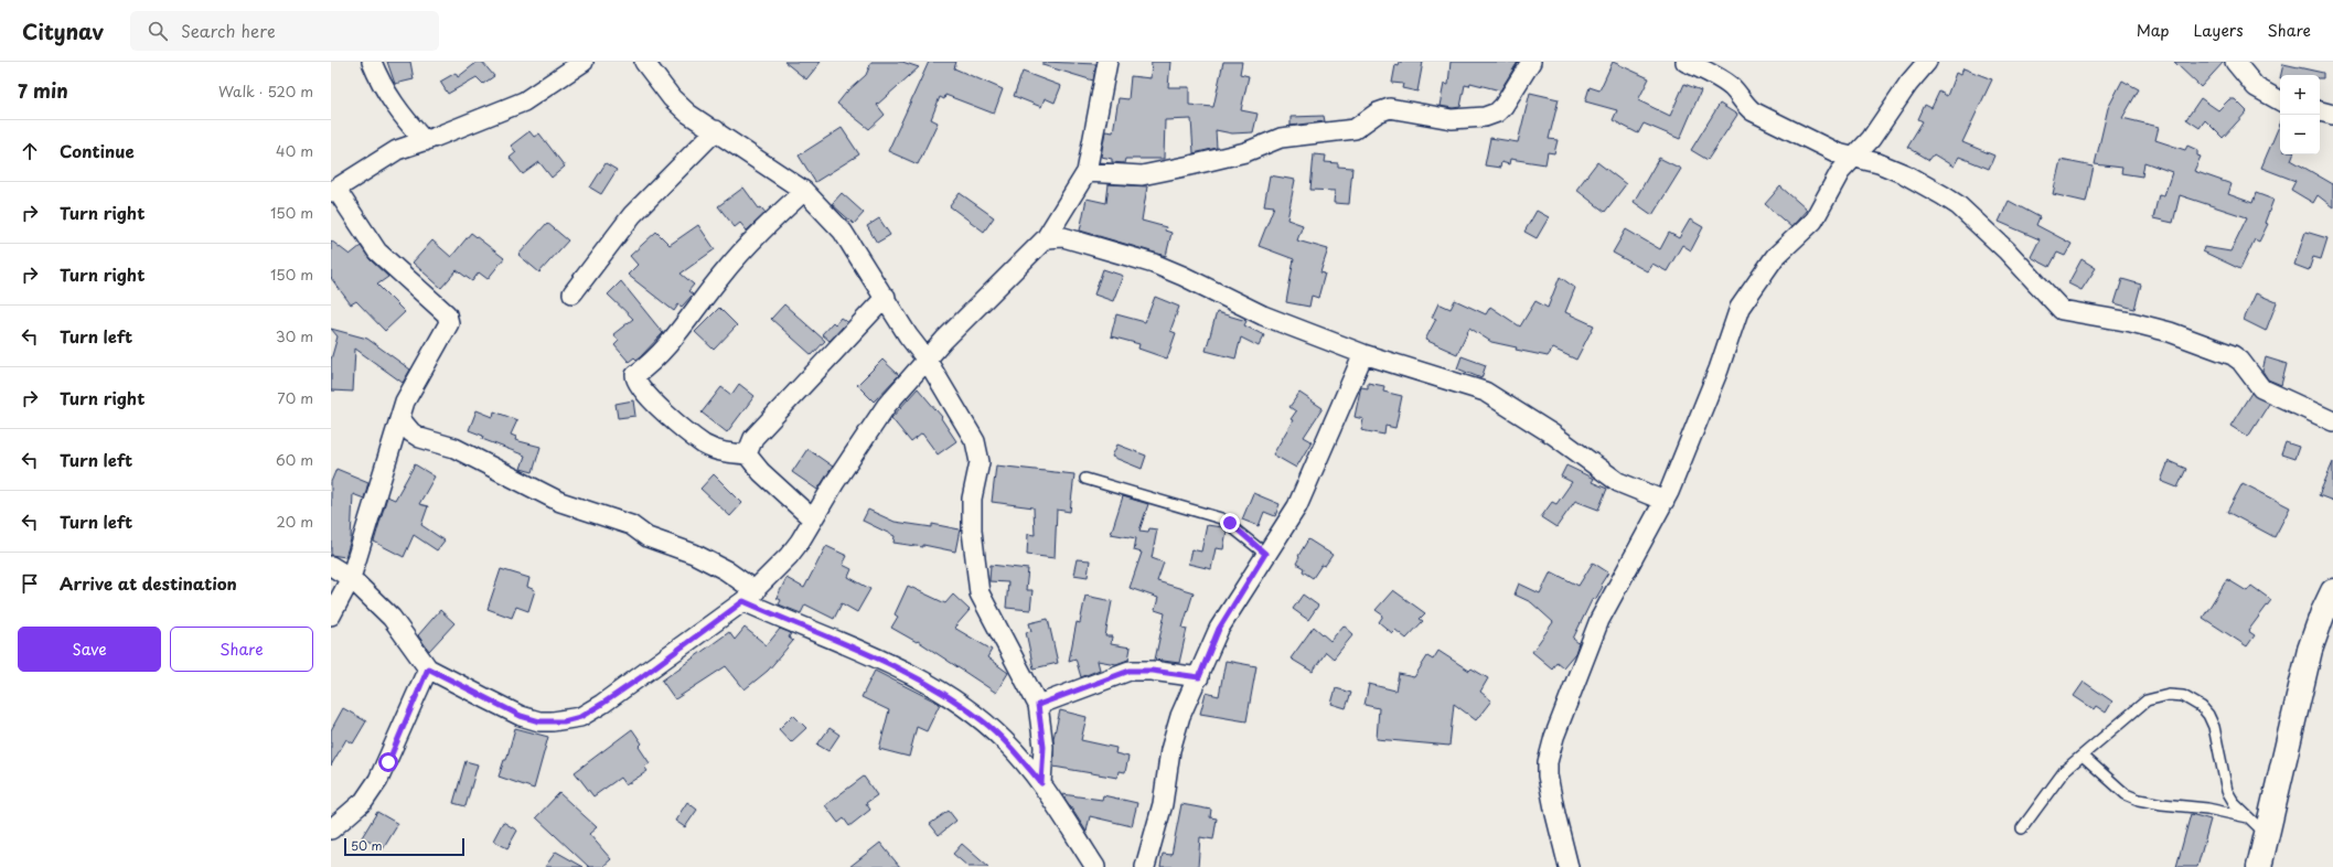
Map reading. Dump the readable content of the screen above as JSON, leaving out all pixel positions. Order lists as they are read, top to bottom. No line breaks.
{"scale_bar":"50 m","page":{"header":"Citynav","search":"Search here","nav":["Map","Layers","Share"],"heading":["7 min","Walk · 520 m"],"map_buttons":["+","−"],"list":[["Continue","40 m"],["Turn right","150 m"],["Turn right","150 m"],["Turn left","30 m"],["Turn right","70 m"],["Turn left","60 m"],["Turn left","20 m"],"Arrive at destination"],"buttons":["Save","Share"],"scale":"50 m"}}
